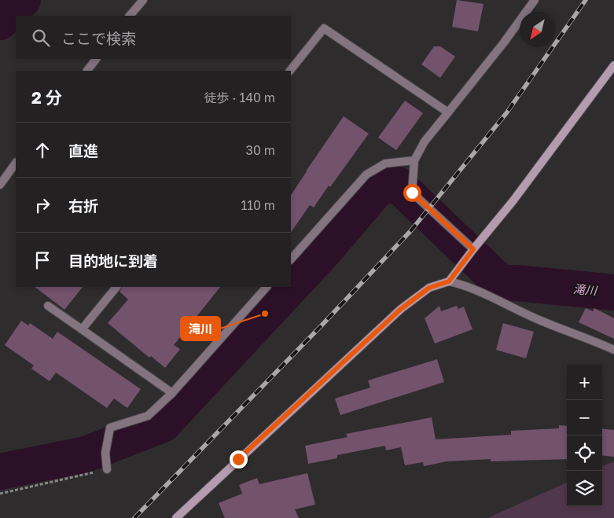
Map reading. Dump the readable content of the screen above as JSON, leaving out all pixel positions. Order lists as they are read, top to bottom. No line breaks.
{"water":["滝川"],"places":["滝川"],"north":"bottom left","page":{"search":"ここで検索","heading":["2 分","徒歩 · 140 m"],"list":[["直進","30 m"],["右折","110 m"],"目的地に到着"],"map_buttons":["+","−"]}}
